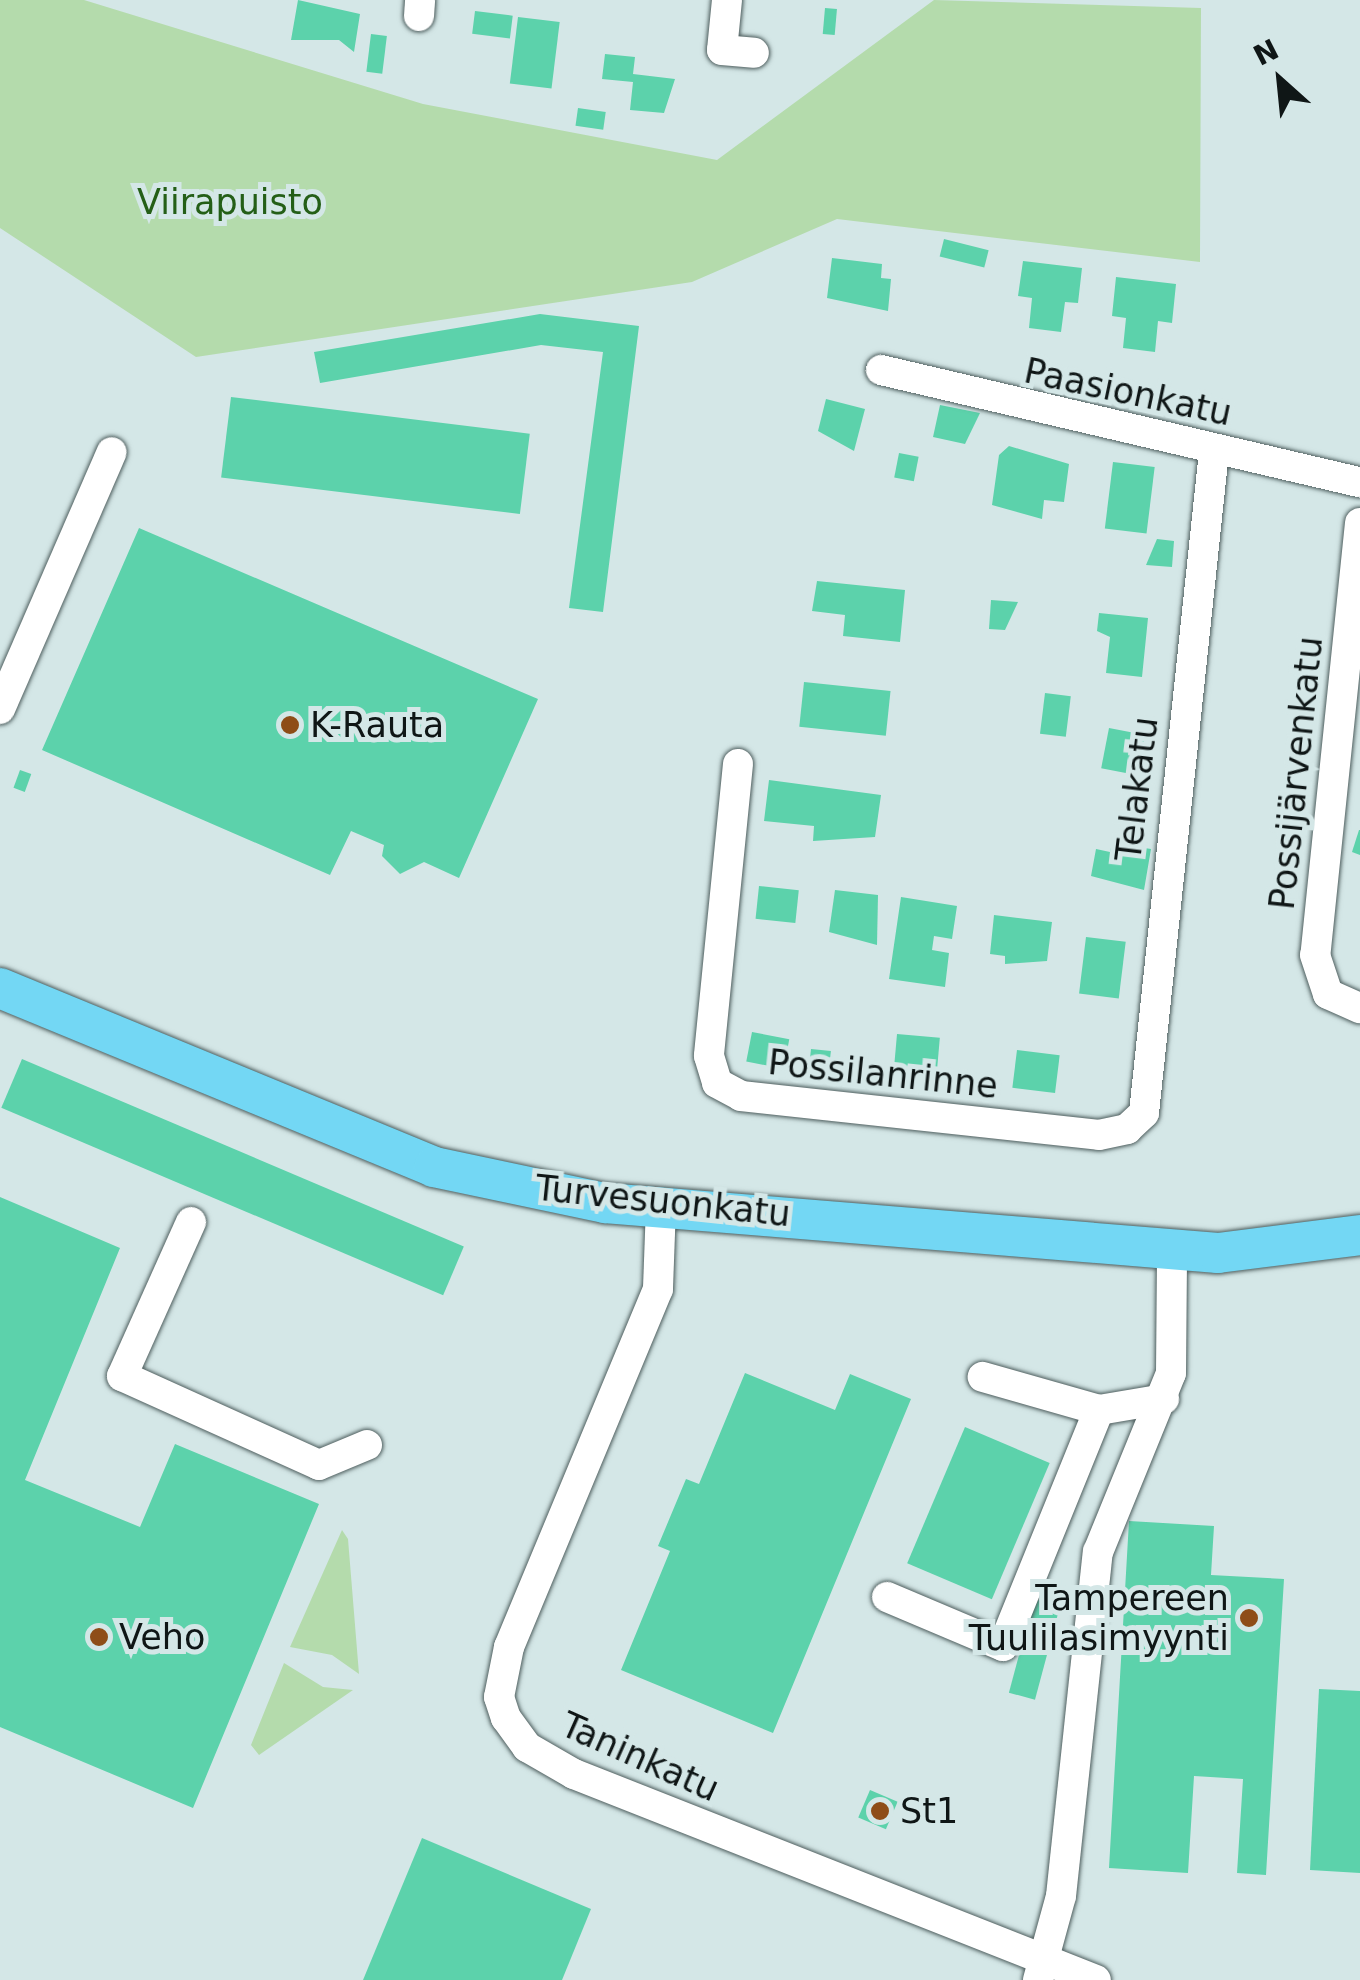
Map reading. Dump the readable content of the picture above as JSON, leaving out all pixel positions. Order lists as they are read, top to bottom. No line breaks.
{"streets":{"main road":["Turvesuonkatu"],"street":["Paasionkatu","Possijärvenkatu","Telakatu","Possilanrinne","Taninkatu"]},"crossings":[["Paasionkatu","Telakatu"],["Telakatu","Possilanrinne"],["Turvesuonkatu","Taninkatu"]],"parks":["Viirapuisto"],"places":["K-Rauta","Tampereen Tuulilasimyynti","Veho","St1"],"north":"top left"}
